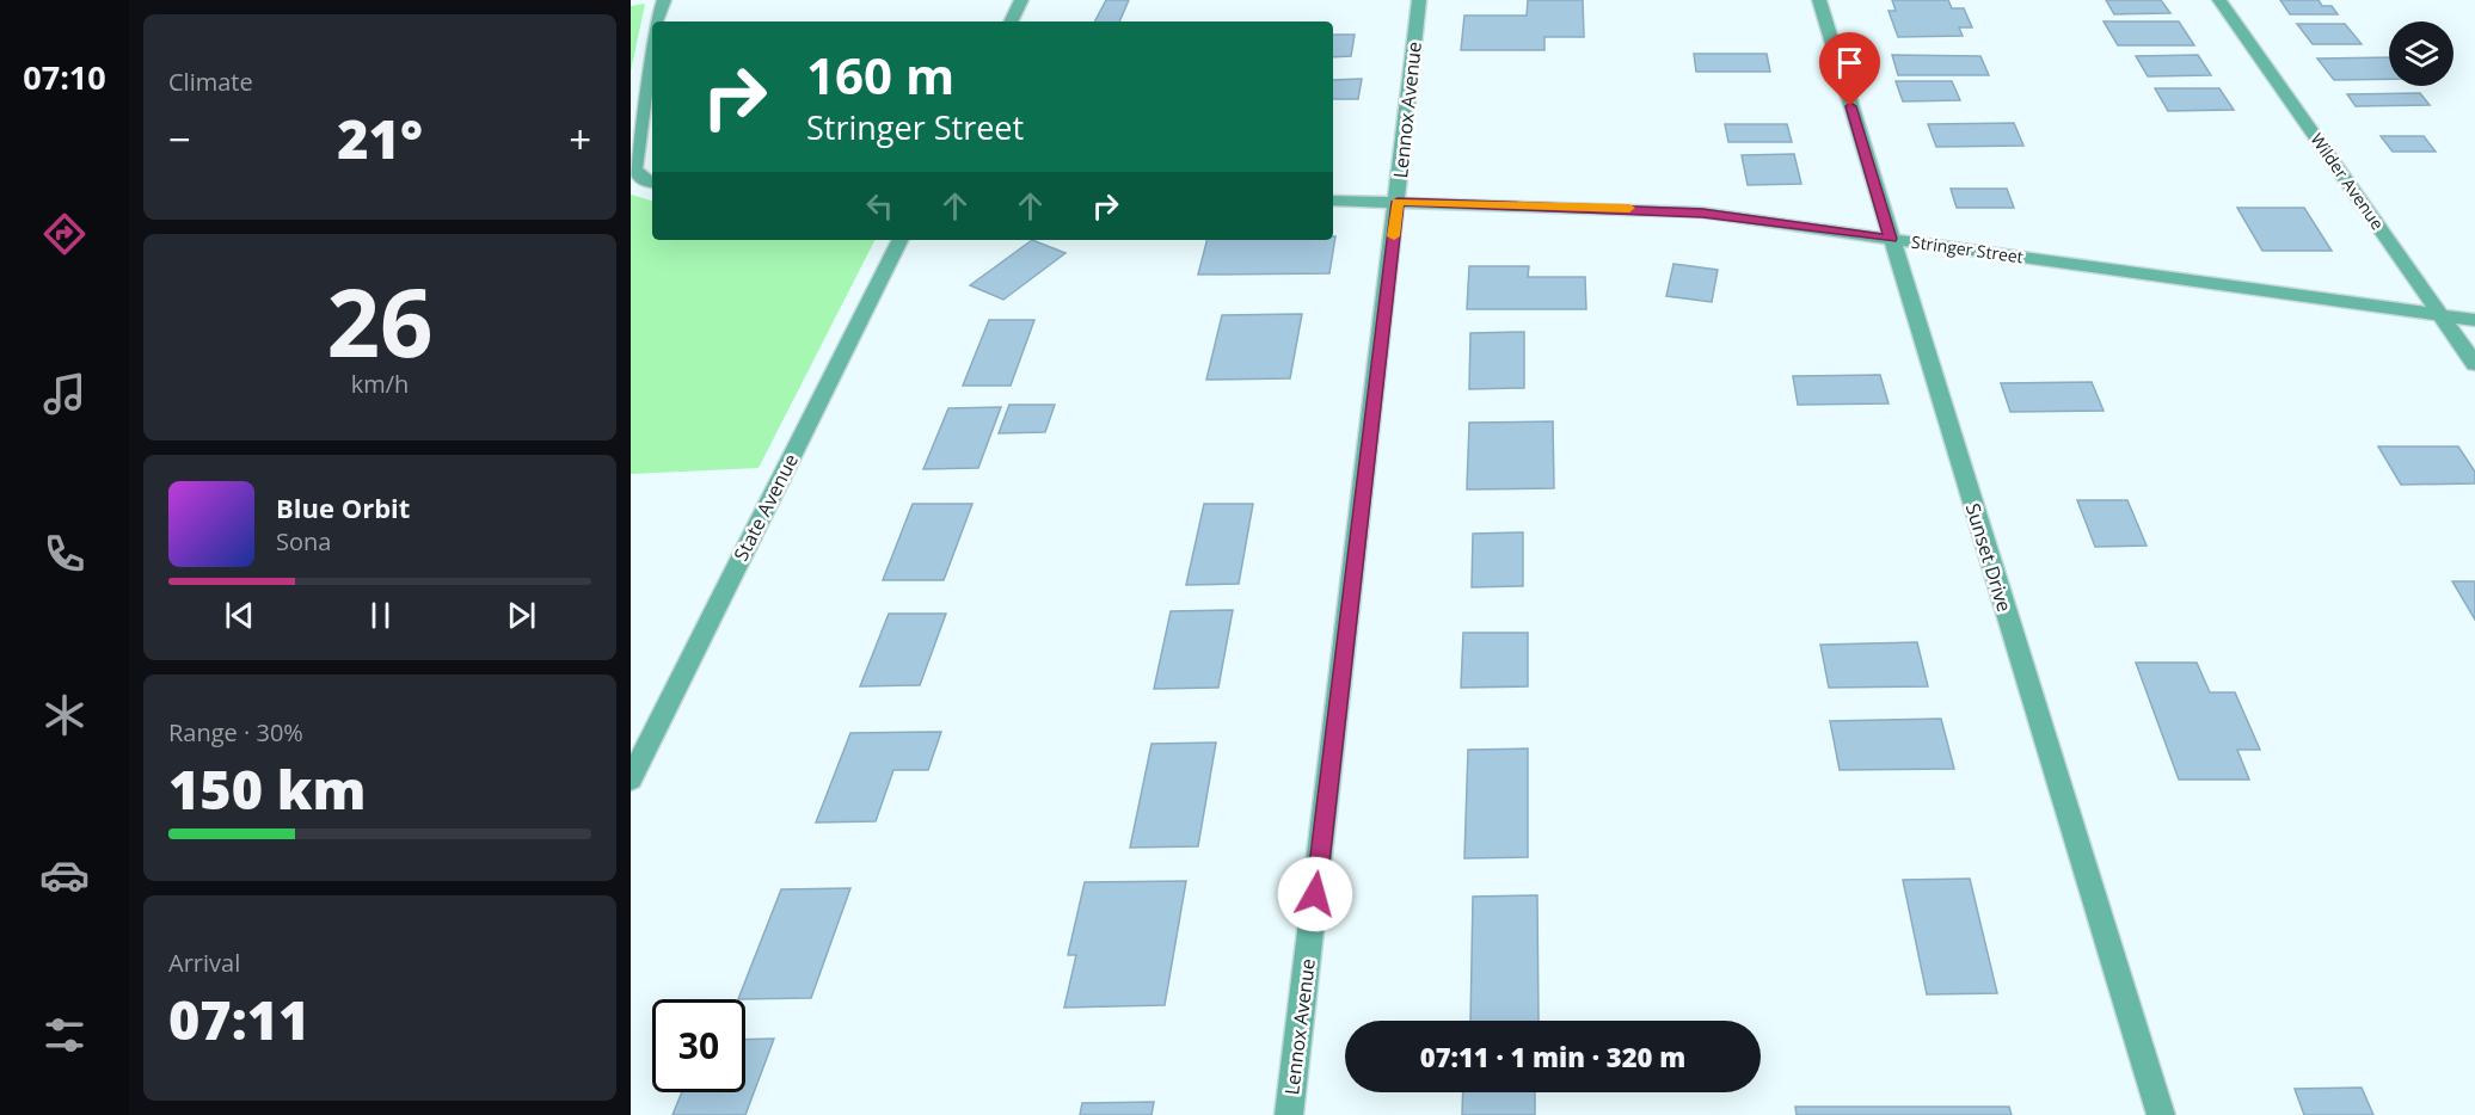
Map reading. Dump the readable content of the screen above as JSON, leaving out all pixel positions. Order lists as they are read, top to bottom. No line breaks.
{"streets":{"street":["Lennox Avenue","Wilder Avenue","Stringer Street","State Avenue","Sunset Drive"]},"crossings":[["Lennox Avenue","Stringer Street"],["Wilder Avenue","Stringer Street"],["Stringer Street","Sunset Drive"]],"page":{"tabs":"07:10","tile":["Climate",["26","km/h"],["Range · 30%","150 km"],["Arrival","07:11"]],"turn":["160 m","Stringer Street"],"heat":["−","21°","+"],"song":["Blue Orbit","Sona"],"limit":"30","trip":"07:11 · 1 min · 320 m"}}
